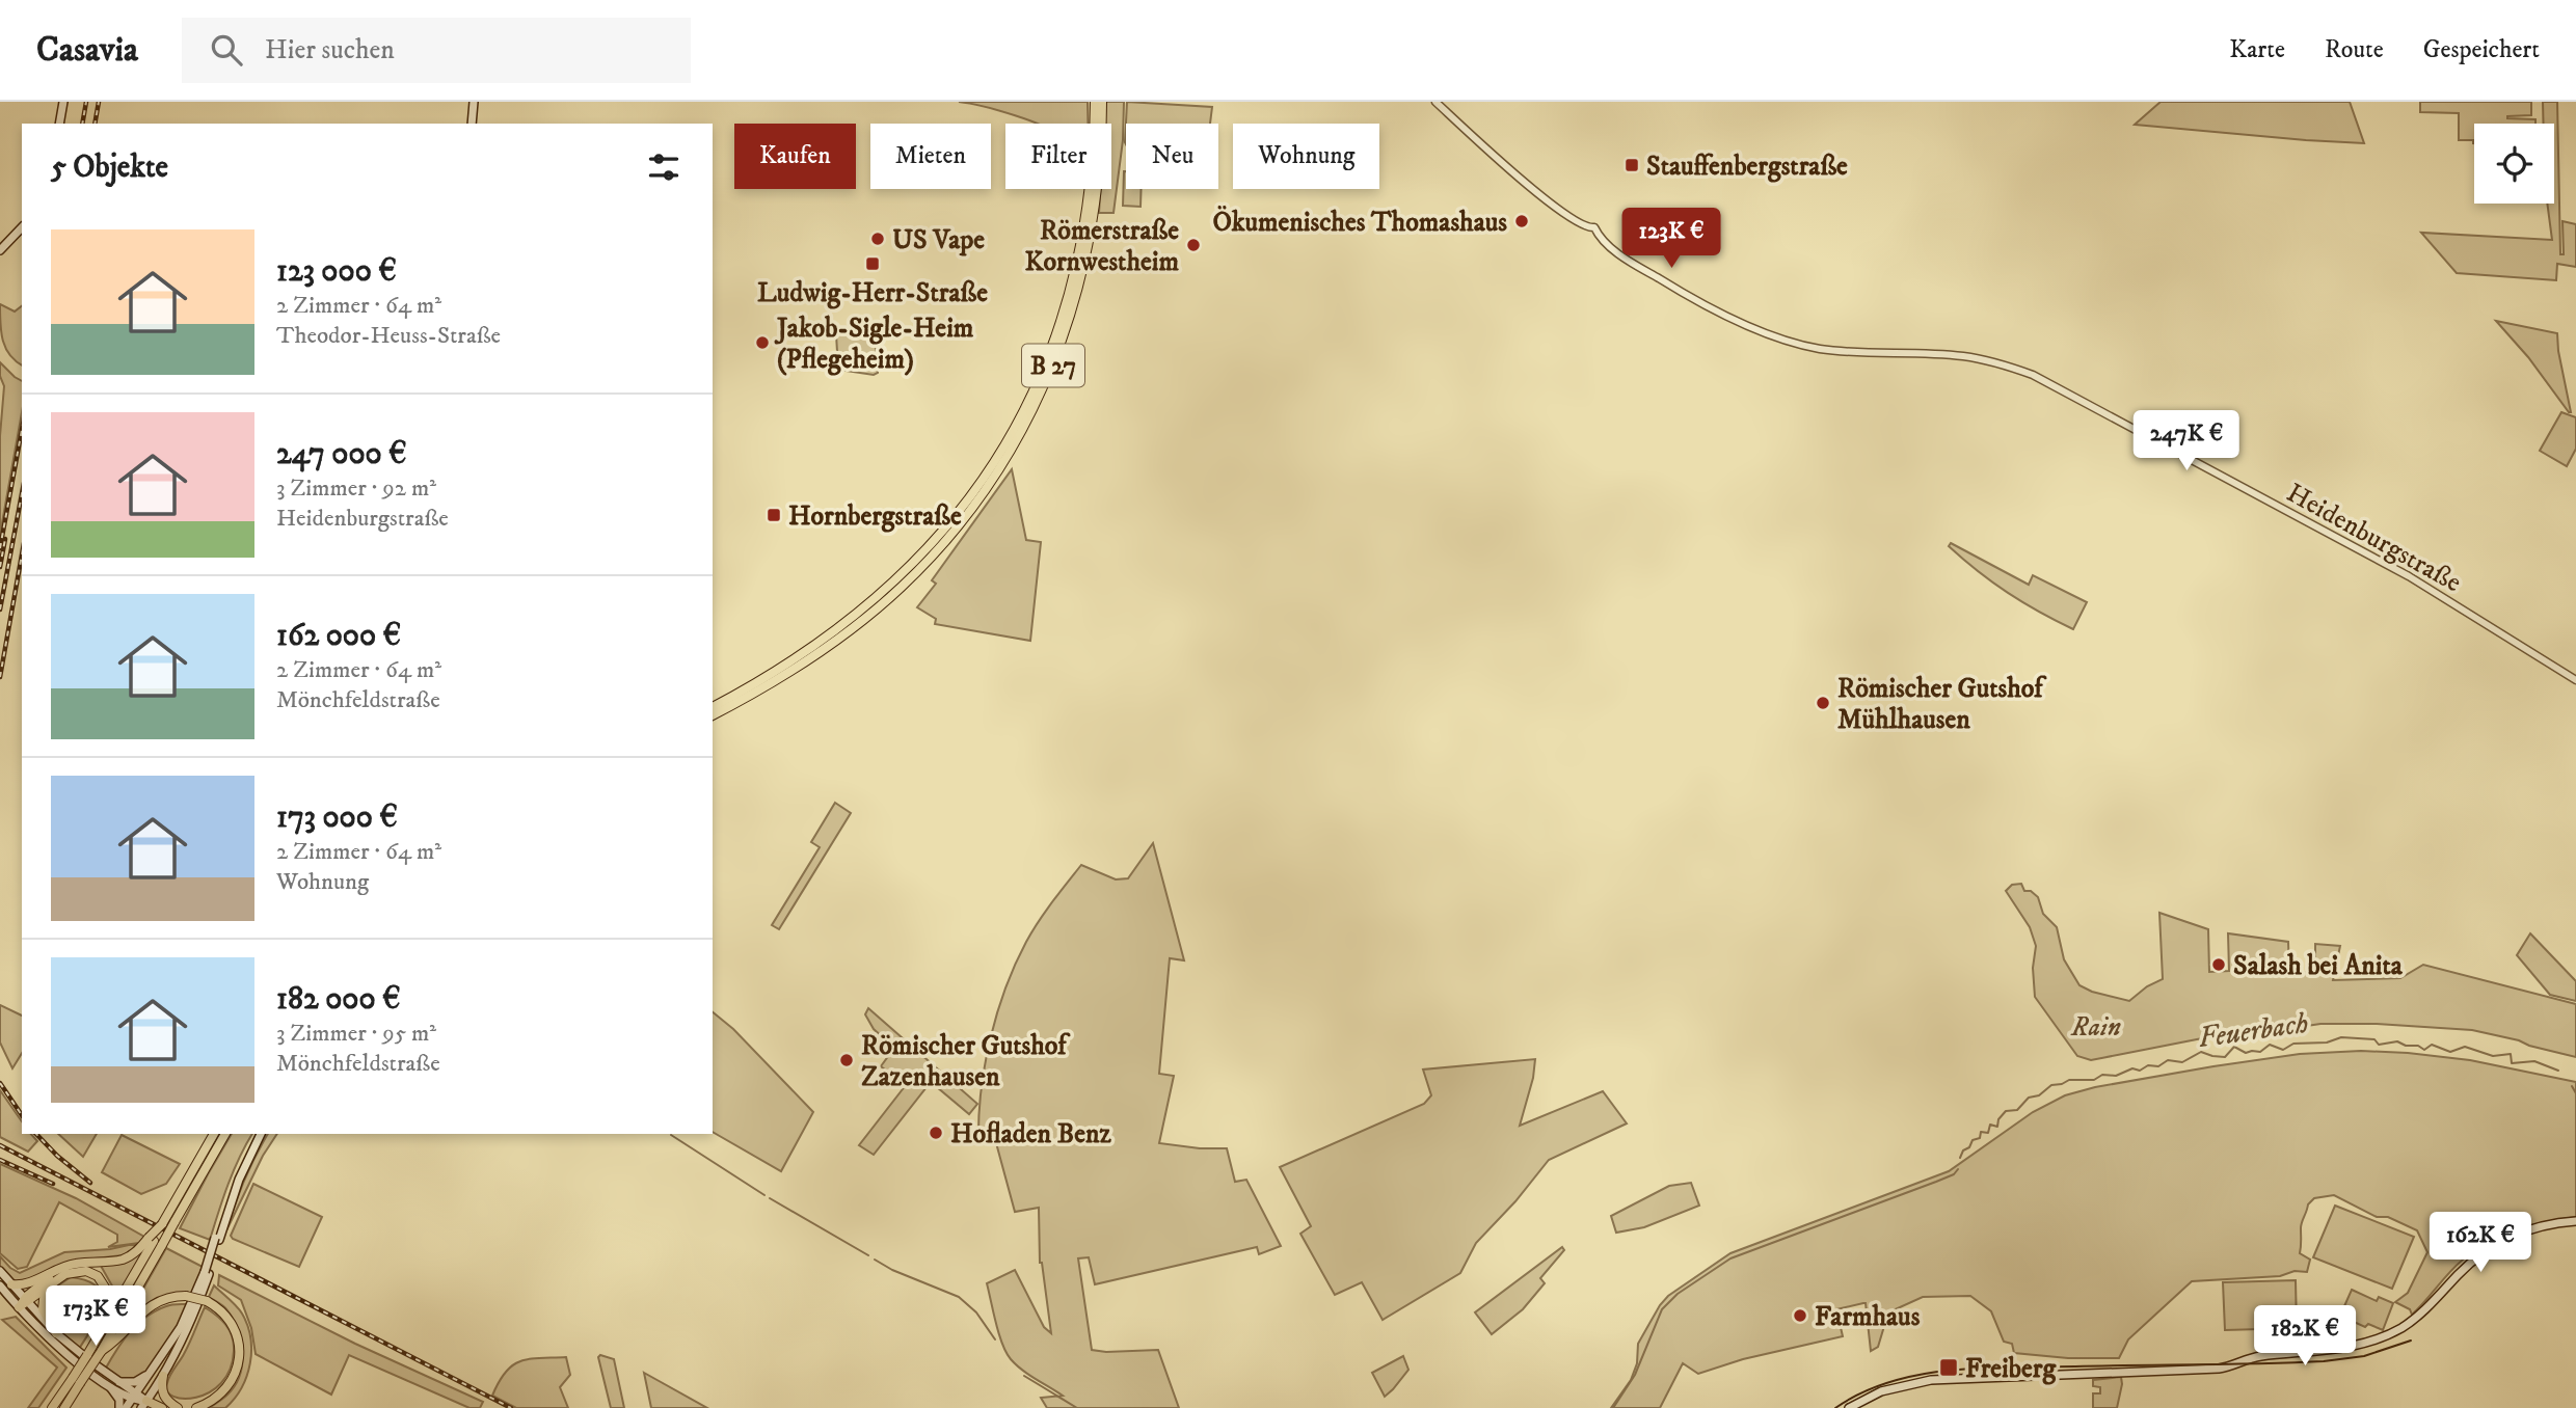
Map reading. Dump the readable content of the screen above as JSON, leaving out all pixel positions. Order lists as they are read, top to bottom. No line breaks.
{"streets":{"highway":["B 27"],"street":["Heidenburgstraße"]},"water":["Feuerbach"],"parks":["Rain"],"places":{"transit":["Stauffenbergstraße","Ludwig-Herr-Straße","Hornbergstraße","Freiberg"],"other":["Ökumenisches Thomashaus","US Vape","Römerstraße Kornwestheim","Jakob-Sigle-Heim (Pflegeheim)","Römischer Gutshof Mühlhausen","Salash bei Anita","Römischer Gutshof Zazenhausen","Hofladen Benz","Farmhaus"]},"page":{"header":"Casavia","search":"Hier suchen","nav":["Karte","Route","Gespeichert"],"chip":["Kaufen","Mieten","Filter","Neu","Wohnung"],"heading":"5 Objekte","price":["123K €","247K €","162K €","173K €","182K €"],"list":[{"name":"123 000 €","note":"2 Zimmer · 64 m² · Theodor-Heuss-Straße"},{"name":"247 000 €","note":"3 Zimmer · 92 m² · Heidenburgstraße"},{"name":"162 000 €","note":"2 Zimmer · 64 m² · Mönchfeldstraße"},{"name":"173 000 €","note":"2 Zimmer · 64 m² · Wohnung"},{"name":"182 000 €","note":"3 Zimmer · 95 m² · Mönchfeldstraße"}]}}
